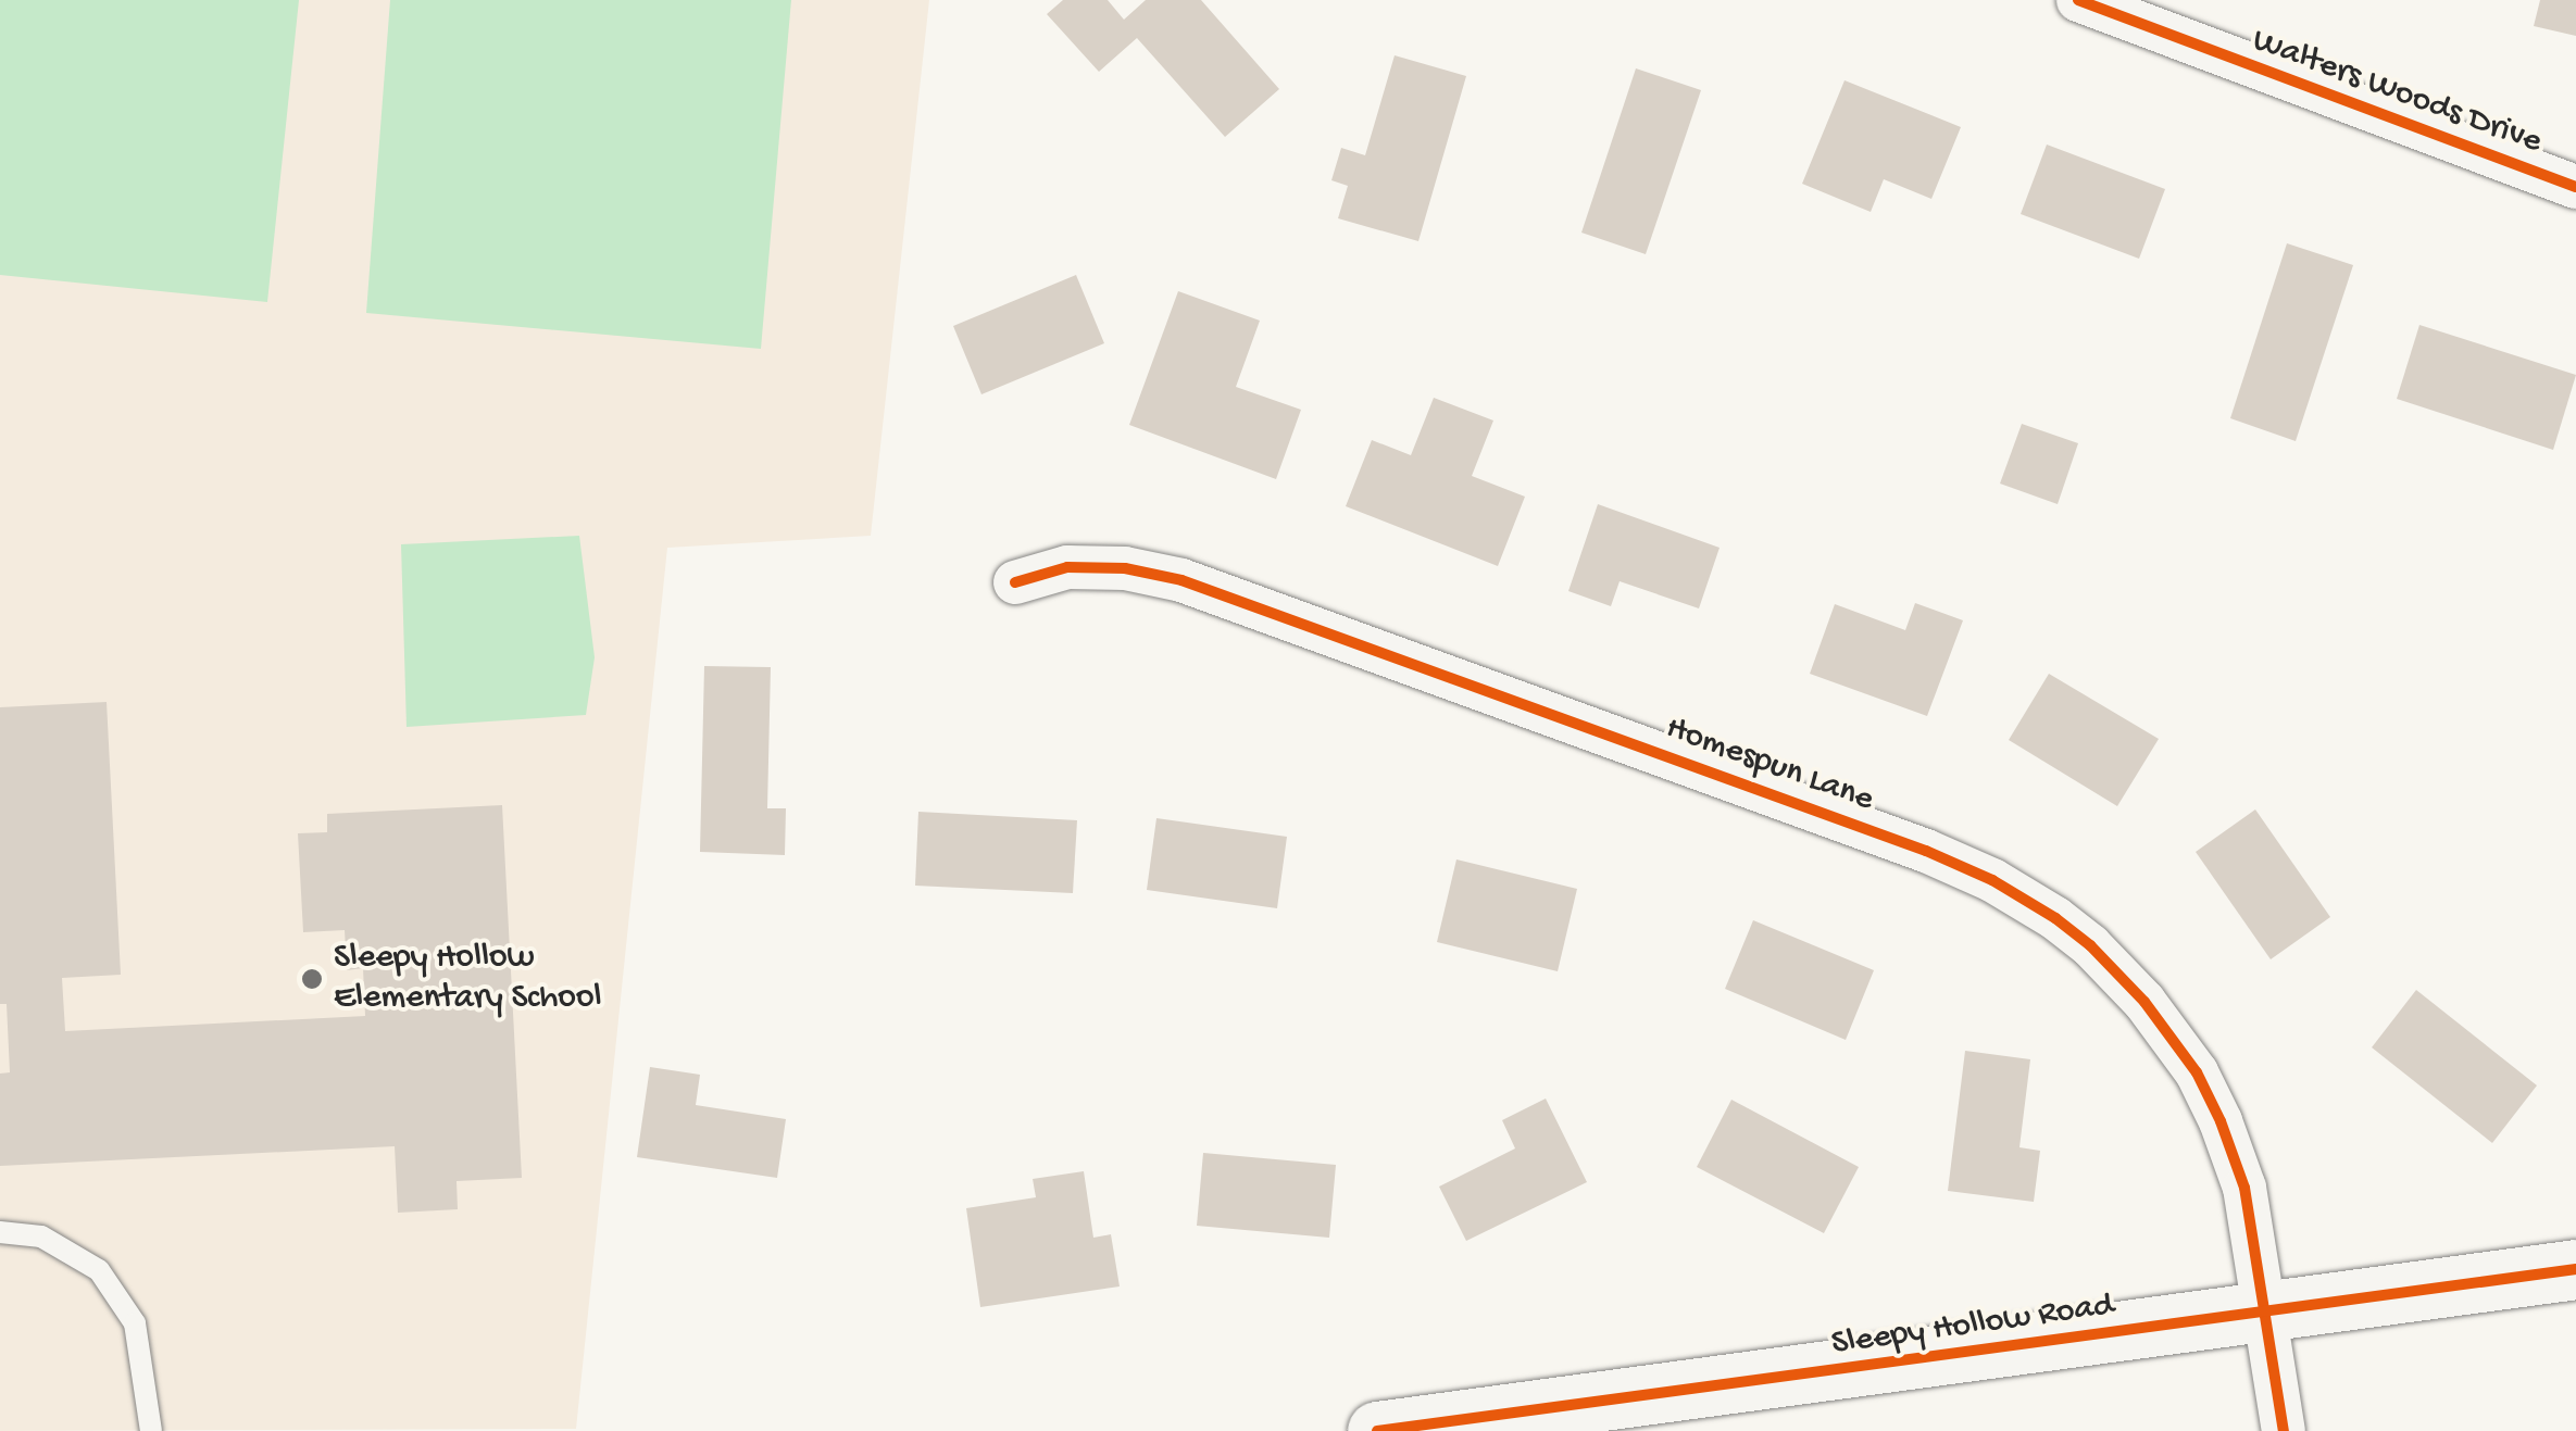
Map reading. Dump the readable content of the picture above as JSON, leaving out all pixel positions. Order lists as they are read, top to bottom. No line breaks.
{"streets":{"main road":["Sleepy Hollow Road"],"street":["Walters Woods Drive","Homespun Lane"]},"crossings":[["Homespun Lane","Sleepy Hollow Road"]],"places":["Sleepy Hollow Elementary School"]}
